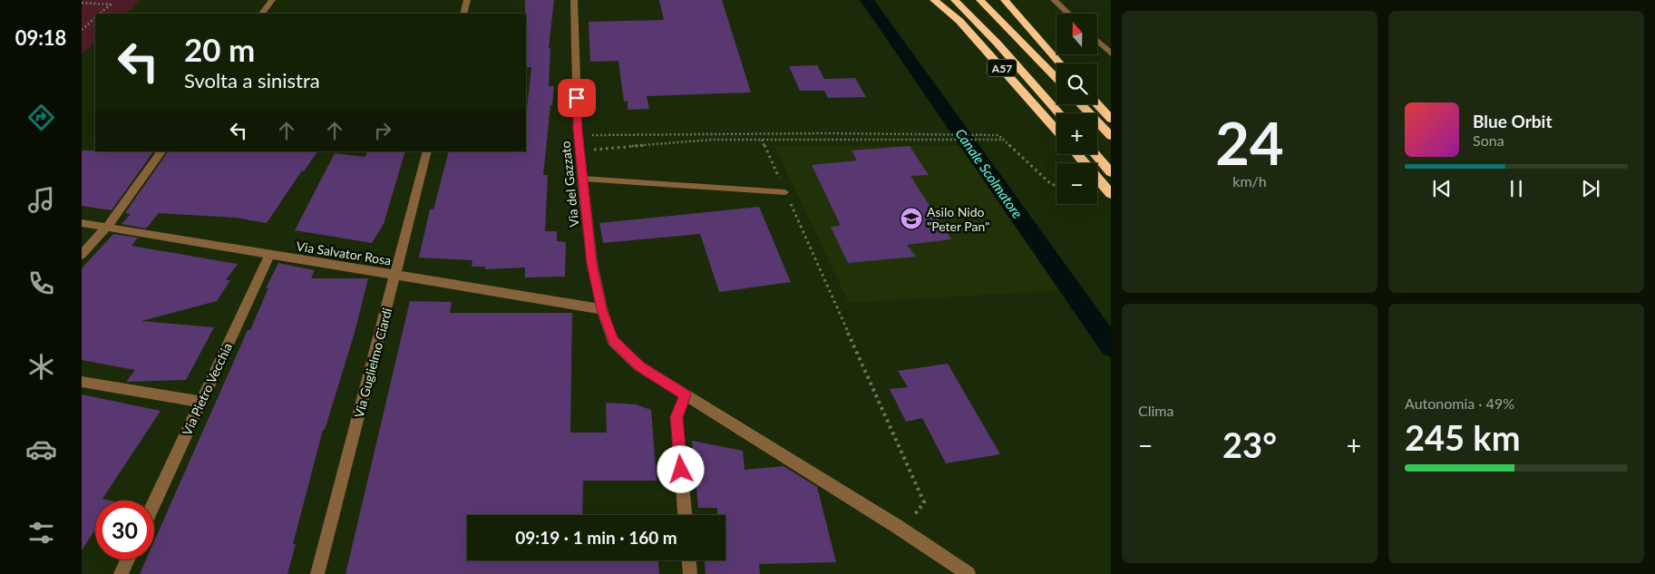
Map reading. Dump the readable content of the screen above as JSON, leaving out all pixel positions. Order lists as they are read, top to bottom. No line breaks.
{"streets":{"highway":["A57"],"street":["Via del Gazzato","Via Salvator Rosa","Via Guglielmo Ciardi","Via Pietro Vecchia"]},"crossings":[["Via del Gazzato","Via Salvator Rosa"],["Via Salvator Rosa","Via Guglielmo Ciardi"],["Via Salvator Rosa","Via Pietro Vecchia"]],"water":["Canale Scolmatore"],"places":{"school or university":["Asilo Nido \"Peter Pan\""]},"north":"top","page":{"tabs":"09:18","tile":[["24","km/h"],"Clima",["Autonomia · 49%","245 km"]],"map_buttons":["+","−"],"turn":["20 m","Svolta a sinistra"],"song":["Blue Orbit","Sona"],"heat":["−","23°","+"],"limit":"30","trip":"09:19 · 1 min · 160 m"}}
